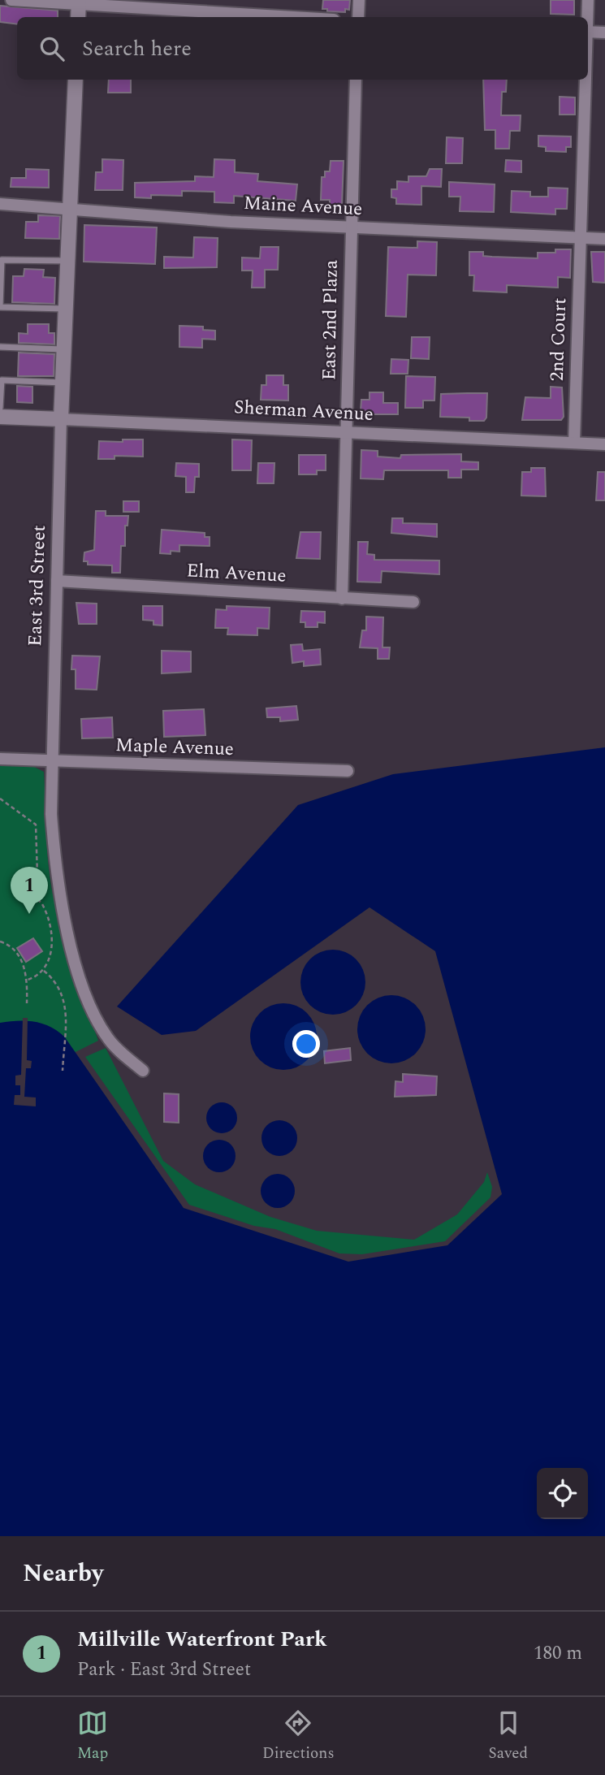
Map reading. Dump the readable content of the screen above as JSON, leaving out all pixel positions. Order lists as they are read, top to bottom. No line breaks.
{"streets":{"street":["Maine Avenue","East 2nd Plaza","2nd Court","Sherman Avenue","Elm Avenue","East 3rd Street","Maple Avenue"]},"crossings":[["Maine Avenue","East 2nd Plaza"],["Maine Avenue","2nd Court"],["Maine Avenue","East 3rd Street"],["East 2nd Plaza","Sherman Avenue"],["East 2nd Plaza","Elm Avenue"],["2nd Court","Sherman Avenue"],["Sherman Avenue","East 3rd Street"],["Elm Avenue","East 3rd Street"],["East 3rd Street","Maple Avenue"]],"page":{"search":"Search here","pins":"1","heading":"Nearby","list":[{"mark":"1","name":"Millville Waterfront Park","note":"Park · East 3rd Street","value":"180 m"}],"nav":["Map","Directions","Saved"]}}
